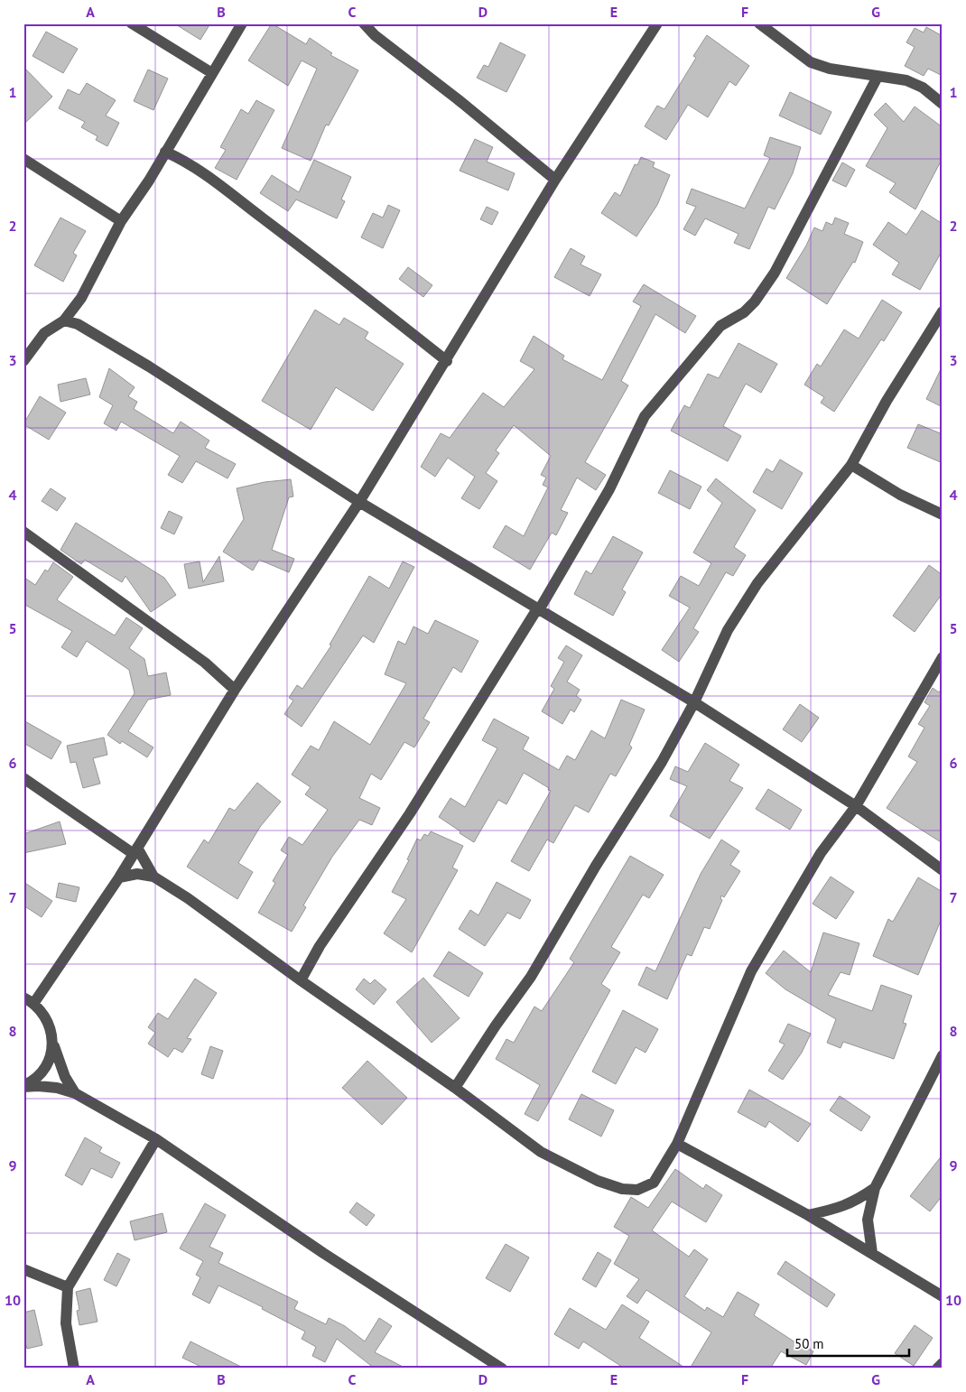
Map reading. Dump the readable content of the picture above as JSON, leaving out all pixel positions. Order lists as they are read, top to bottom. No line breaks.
{"scale_bar":"50 m","grid":{"columns":["A","B","C","D","E","F","G"],"rows":["1","2","3","4","5","6","7","8","9","10"]}}
